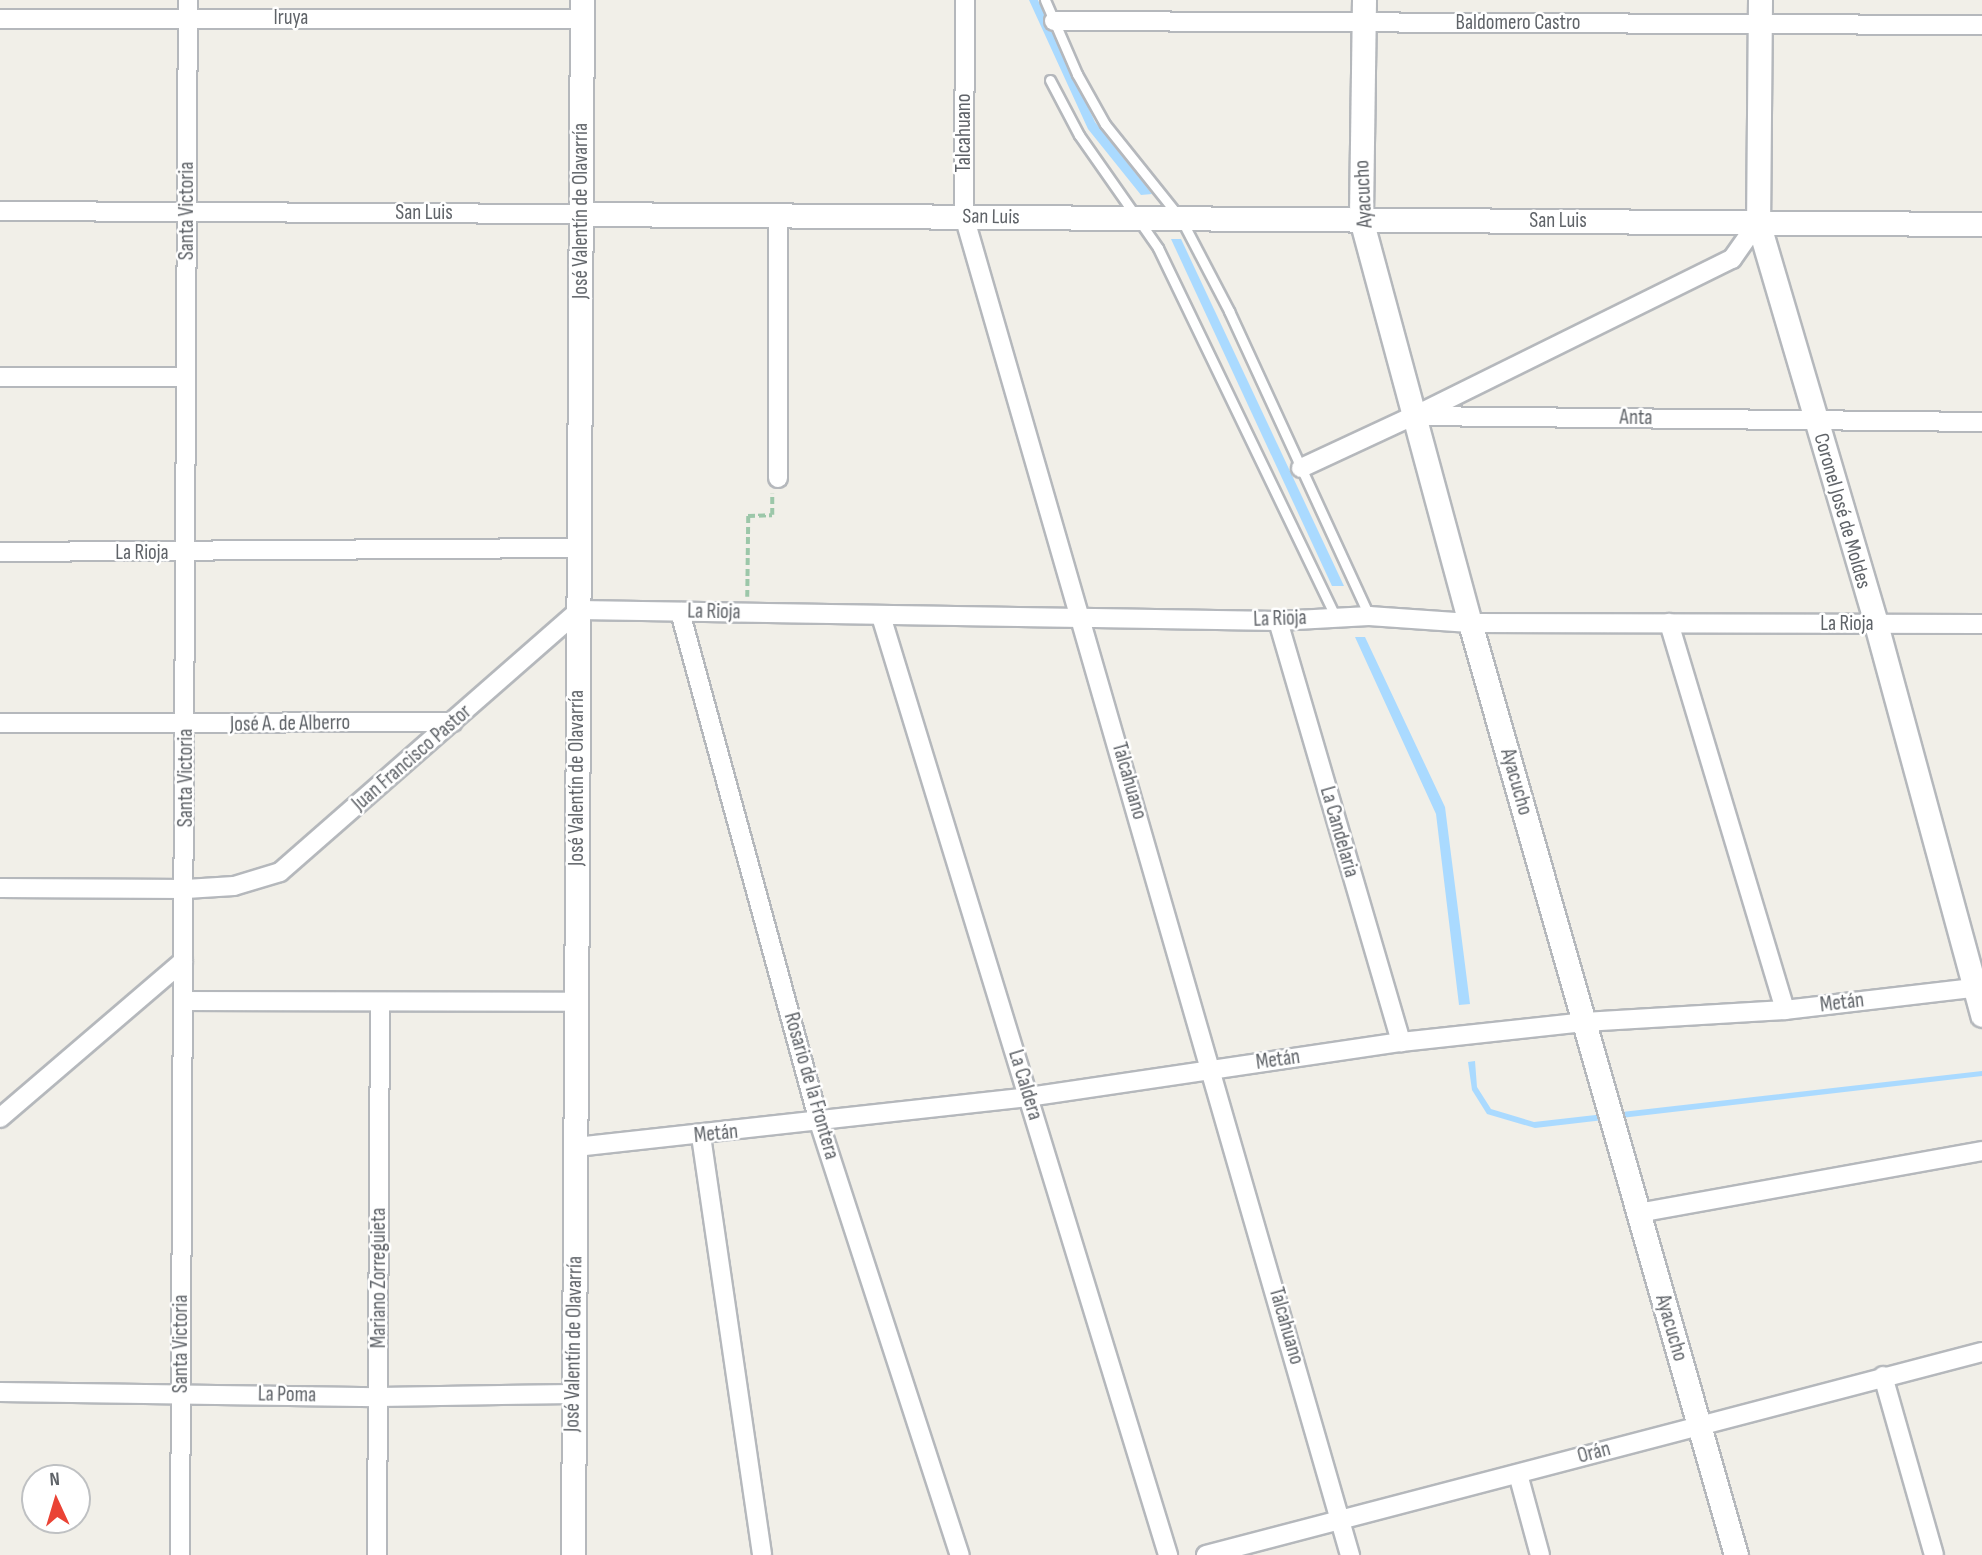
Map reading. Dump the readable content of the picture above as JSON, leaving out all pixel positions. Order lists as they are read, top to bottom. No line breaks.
{"streets":{"street":["Iruya","Baldomero Castro","Talcahuano","Ayacucho","Santa Victoria","José Valentín de Olavarría","San Luis","Anta","Coronel José de Moldes","La Rioja","José A. de Alberro","Juan Francisco Pastor","La Candelaria","Metán","La Caldera","Rosario de la Frontera","Mariano Zorreguieta","La Poma","Orán"]},"crossings":[["Iruya","Santa Victoria"],["Iruya","José Valentín de Olavarría"],["Baldomero Castro","Ayacucho"],["Baldomero Castro","Coronel José de Moldes"],["Talcahuano","San Luis"],["Talcahuano","La Rioja"],["Talcahuano","Metán"],["Talcahuano","Orán"],["Ayacucho","San Luis"],["Ayacucho","Anta"],["Ayacucho","La Rioja"],["Ayacucho","Metán"],["Ayacucho","Orán"],["Santa Victoria","San Luis"],["Santa Victoria","La Rioja"],["Santa Victoria","José A. de Alberro"],["Santa Victoria","Juan Francisco Pastor"],["Santa Victoria","La Poma"],["José Valentín de Olavarría","San Luis"],["José Valentín de Olavarría","La Rioja"],["José Valentín de Olavarría","Juan Francisco Pastor"],["José Valentín de Olavarría","Metán"],["José Valentín de Olavarría","La Poma"],["San Luis","Coronel José de Moldes"],["Anta","Coronel José de Moldes"],["Coronel José de Moldes","La Rioja"],["Coronel José de Moldes","Metán"],["La Rioja","Juan Francisco Pastor"],["La Rioja","La Candelaria"],["La Rioja","La Caldera"],["La Rioja","Rosario de la Frontera"],["José A. de Alberro","Juan Francisco Pastor"],["La Candelaria","Metán"],["Metán","La Caldera"],["Metán","Rosario de la Frontera"],["Mariano Zorreguieta","La Poma"]],"north":"top"}
